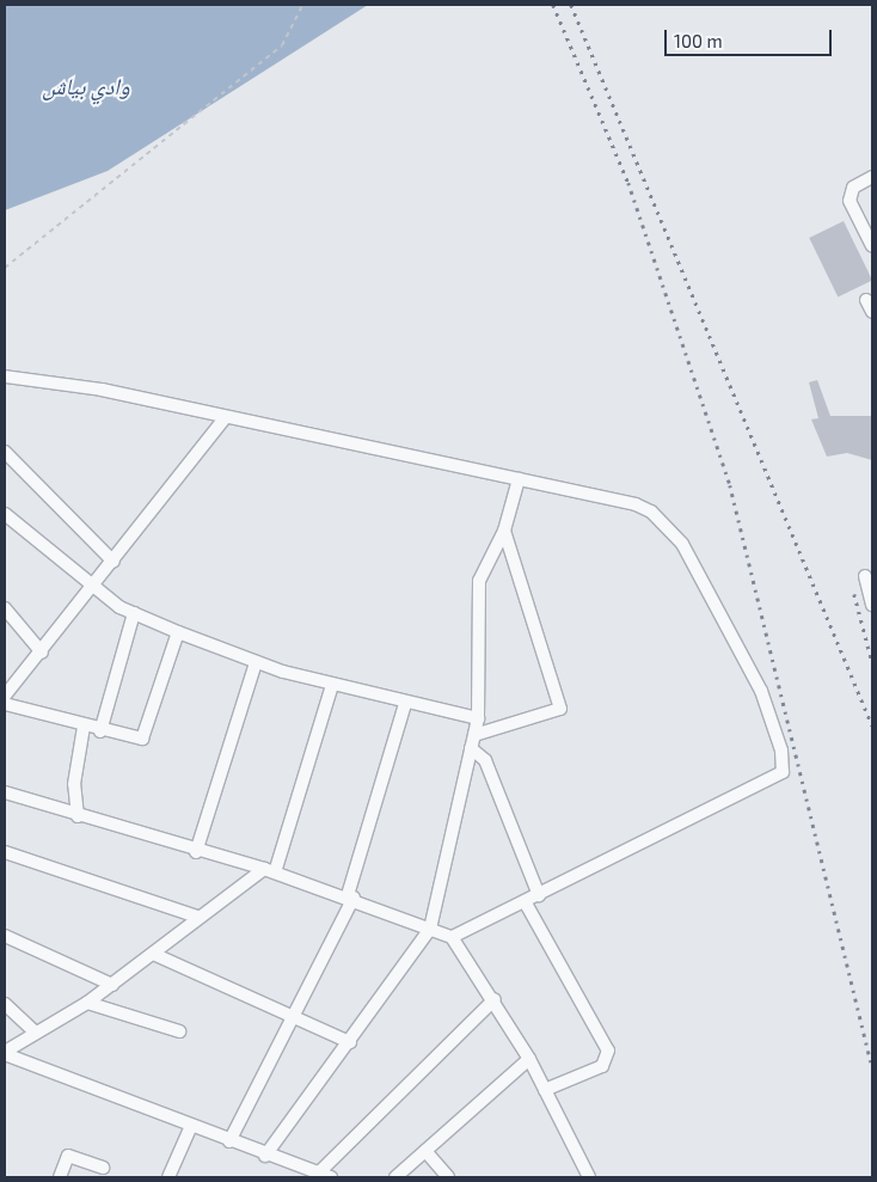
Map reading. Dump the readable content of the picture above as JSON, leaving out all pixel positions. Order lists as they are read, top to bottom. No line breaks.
{"water":["وادي بياش"],"scale_bar":"100 m"}
